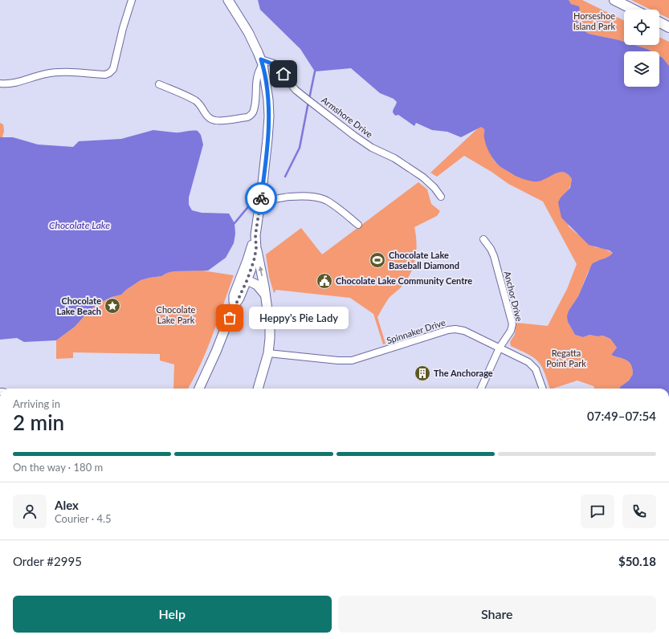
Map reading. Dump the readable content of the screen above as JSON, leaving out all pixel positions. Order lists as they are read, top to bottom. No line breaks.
{"streets":{"street":["Armshore Drive","Anchor Drive","Spinnaker Drive"]},"crossings":[["Anchor Drive","Spinnaker Drive"]],"water":["Chocolate Lake"],"parks":["Horseshoe Island Park","Chocolate Lake Park","Regatta Point Park"],"places":{"sports":["Chocolate Lake Baseball Diamond"],"public building":["Chocolate Lake Community Centre"],"place":["Chocolate Lake Beach"],"other":["Heppy's Pie Lady"],"building":["The Anchorage"]},"page":{"bubble":"Heppy's Pie Lady","heading":["2 min","Arriving in","07:49–07:54"],"panel":["Alex","Courier · 4.5","Order #2995","$50.18"],"bar":"On the way · 180 m","buttons":["Help","Share"]}}
